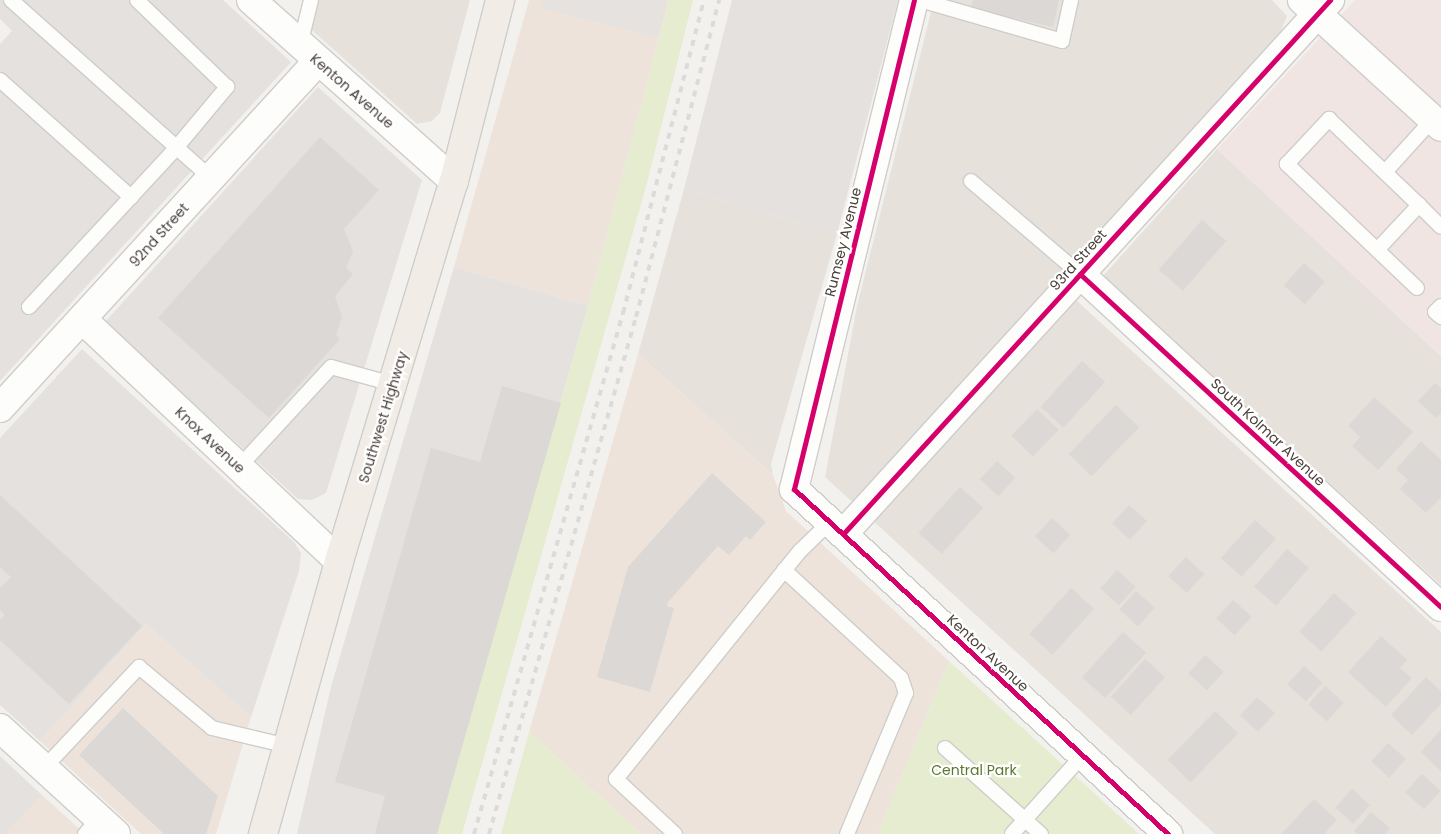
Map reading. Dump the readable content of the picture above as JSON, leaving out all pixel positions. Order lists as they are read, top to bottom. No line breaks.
{"streets":{"main road":["Southwest Highway"],"street":["Kenton Avenue","92nd Street","Rumsey Avenue","93rd Street","South Kolmar Avenue","Knox Avenue"]},"crossings":[["Kenton Avenue","92nd Street"],["Kenton Avenue","Rumsey Avenue"],["Kenton Avenue","93rd Street"],["Kenton Avenue","Southwest Highway"],["92nd Street","Knox Avenue"],["93rd Street","South Kolmar Avenue"],["Southwest Highway","Knox Avenue"]],"parks":["Central Park"]}
